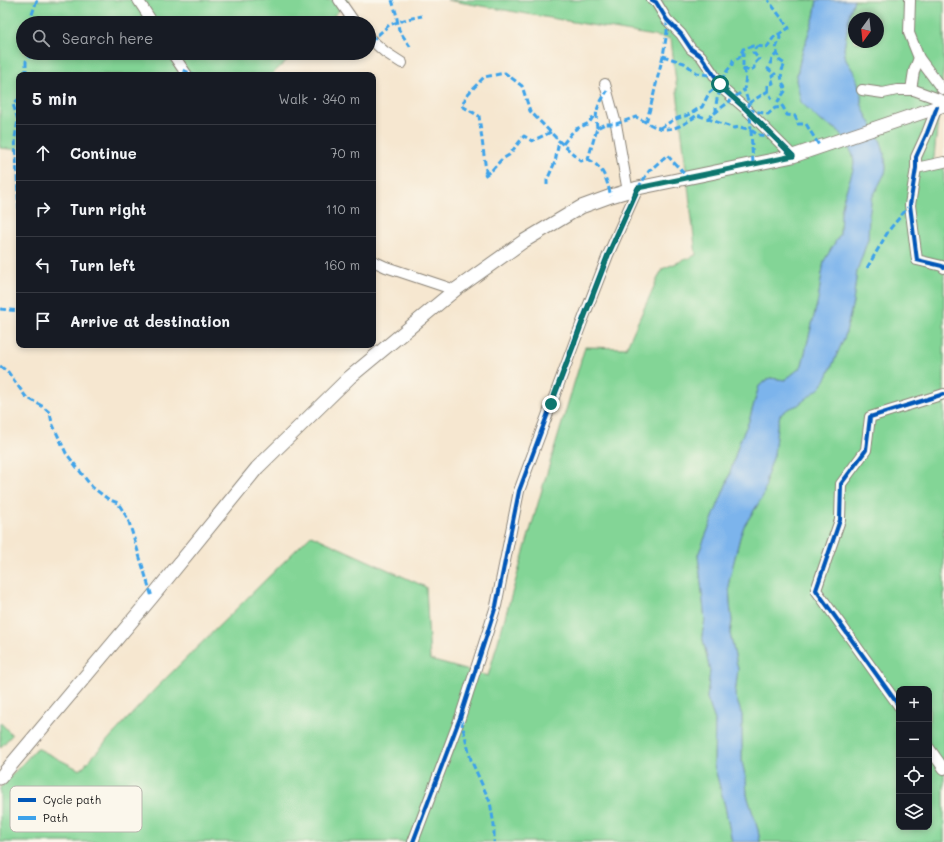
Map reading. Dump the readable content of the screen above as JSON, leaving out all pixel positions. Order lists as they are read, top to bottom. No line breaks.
{"legend":["Cycle path","Path"],"north":"bottom","page":{"search":"Search here","heading":["5 min","Walk · 340 m"],"list":[["Continue","70 m"],["Turn right","110 m"],["Turn left","160 m"],"Arrive at destination"],"map_buttons":["+","−"]}}
